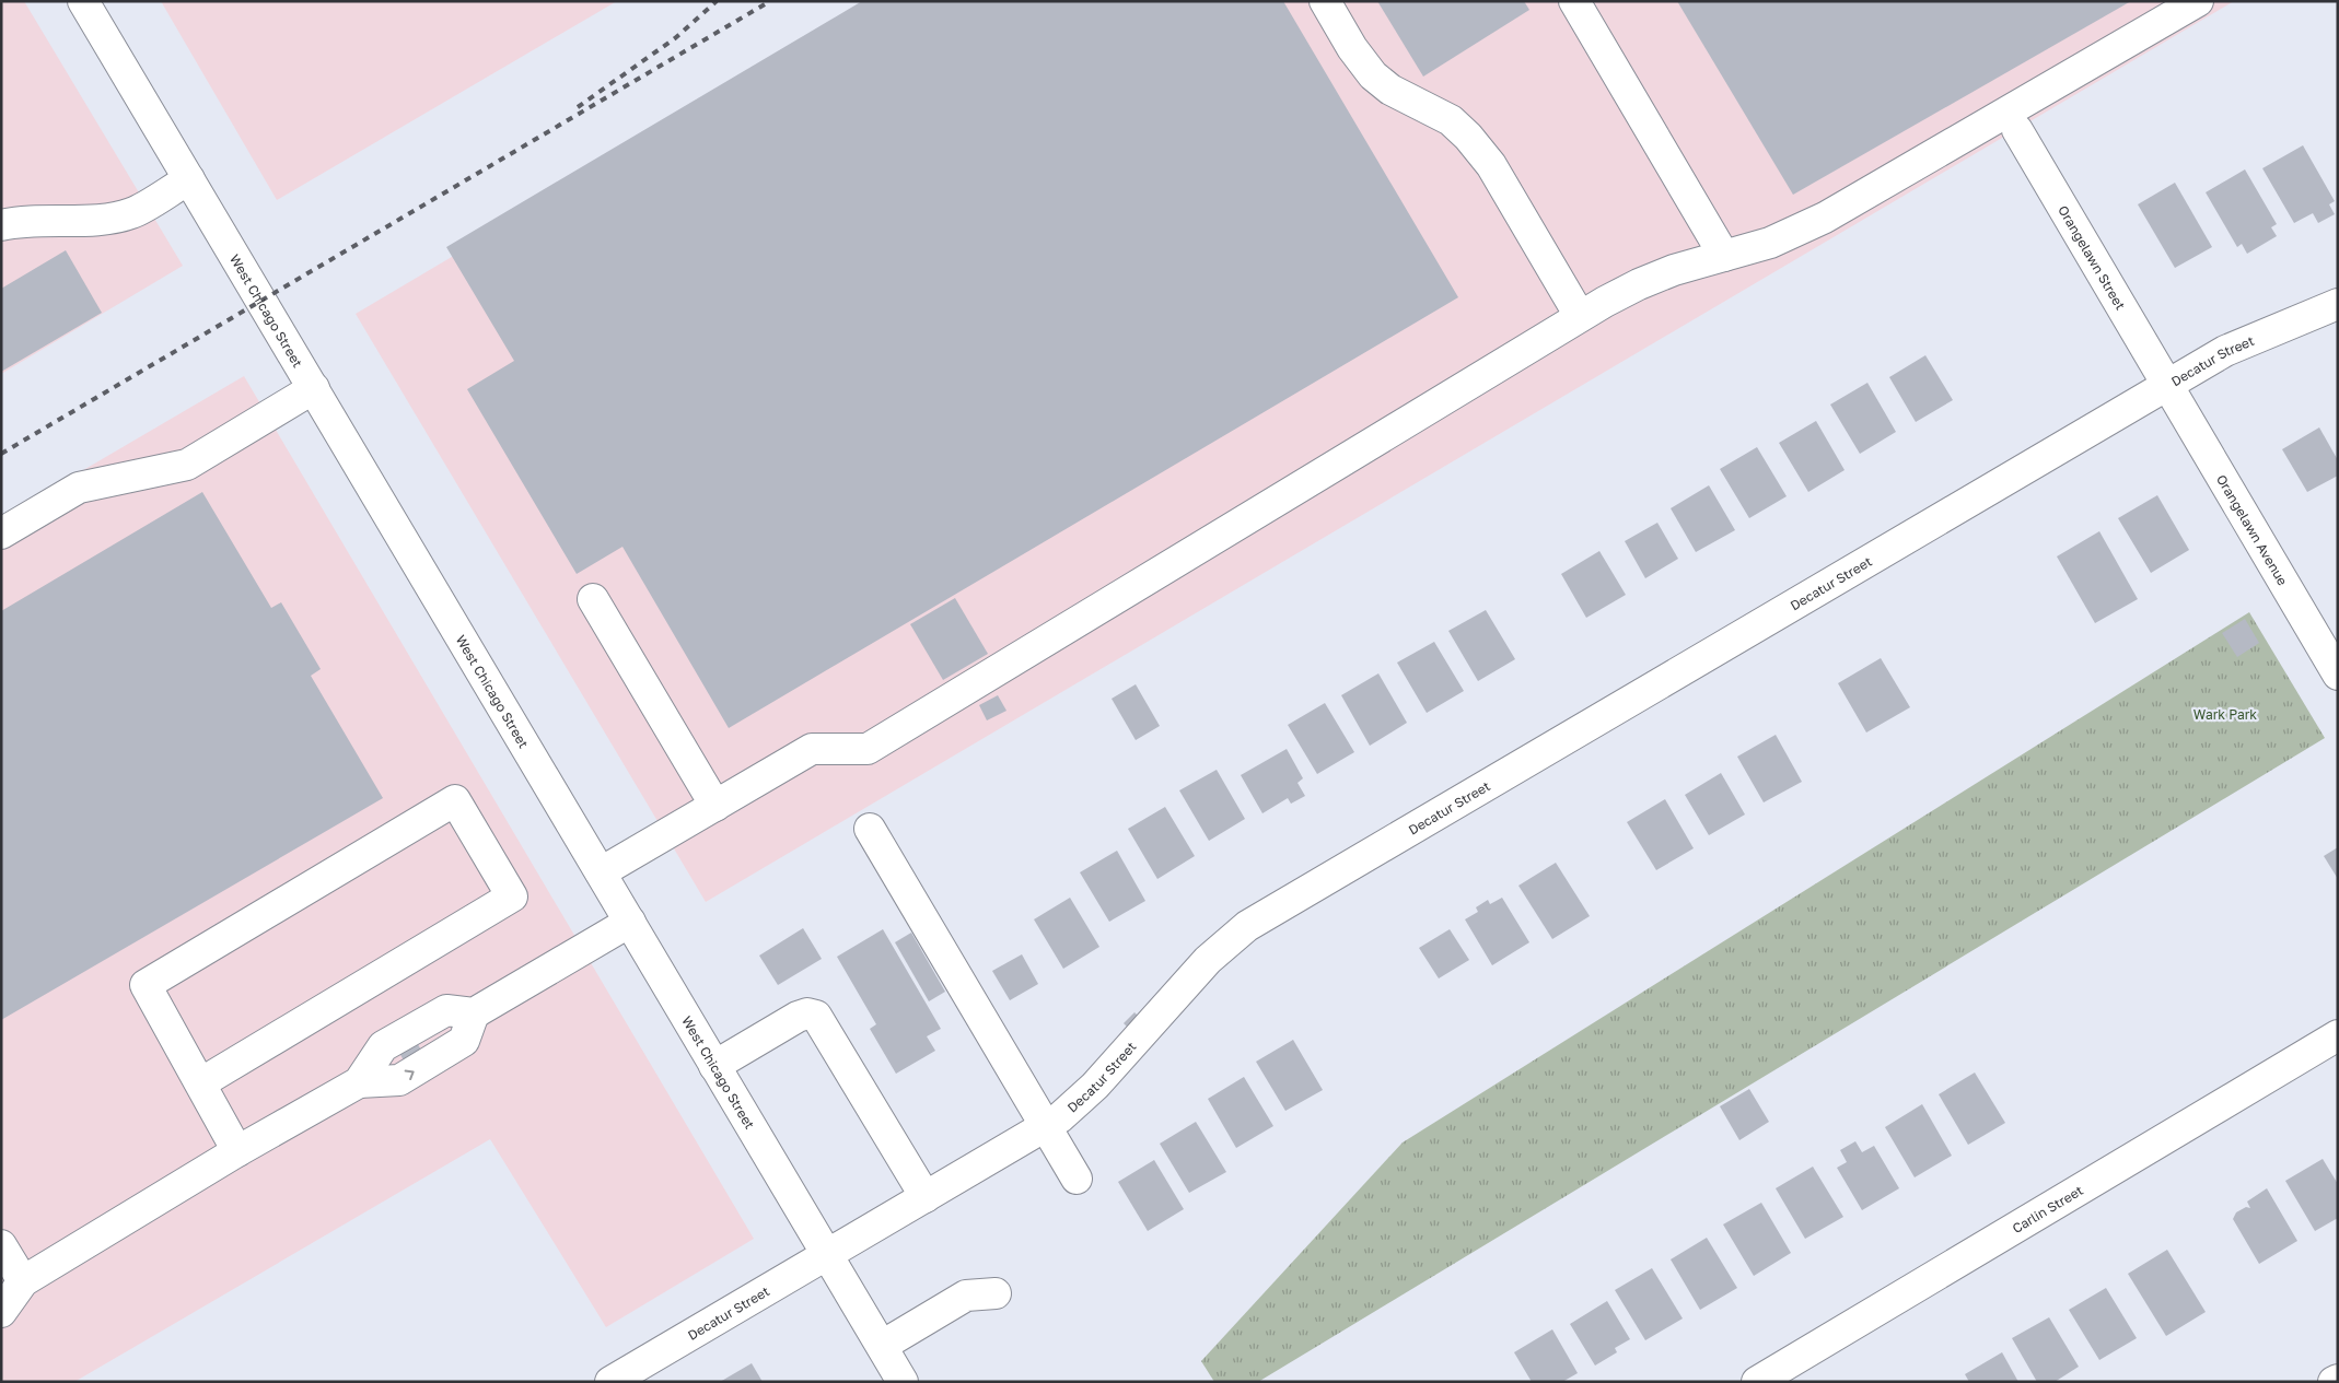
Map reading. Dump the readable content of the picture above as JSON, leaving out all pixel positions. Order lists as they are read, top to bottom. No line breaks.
{"streets":{"street":["Orangelawn Street","West Chicago Street","Decatur Street","Orangelawn Avenue","Carlin Street"]},"crossings":[["Orangelawn Street","Decatur Street"],["Orangelawn Street","Orangelawn Avenue"],["West Chicago Street","Decatur Street"],["Decatur Street","Orangelawn Avenue"]],"parks":["Wark Park"]}
